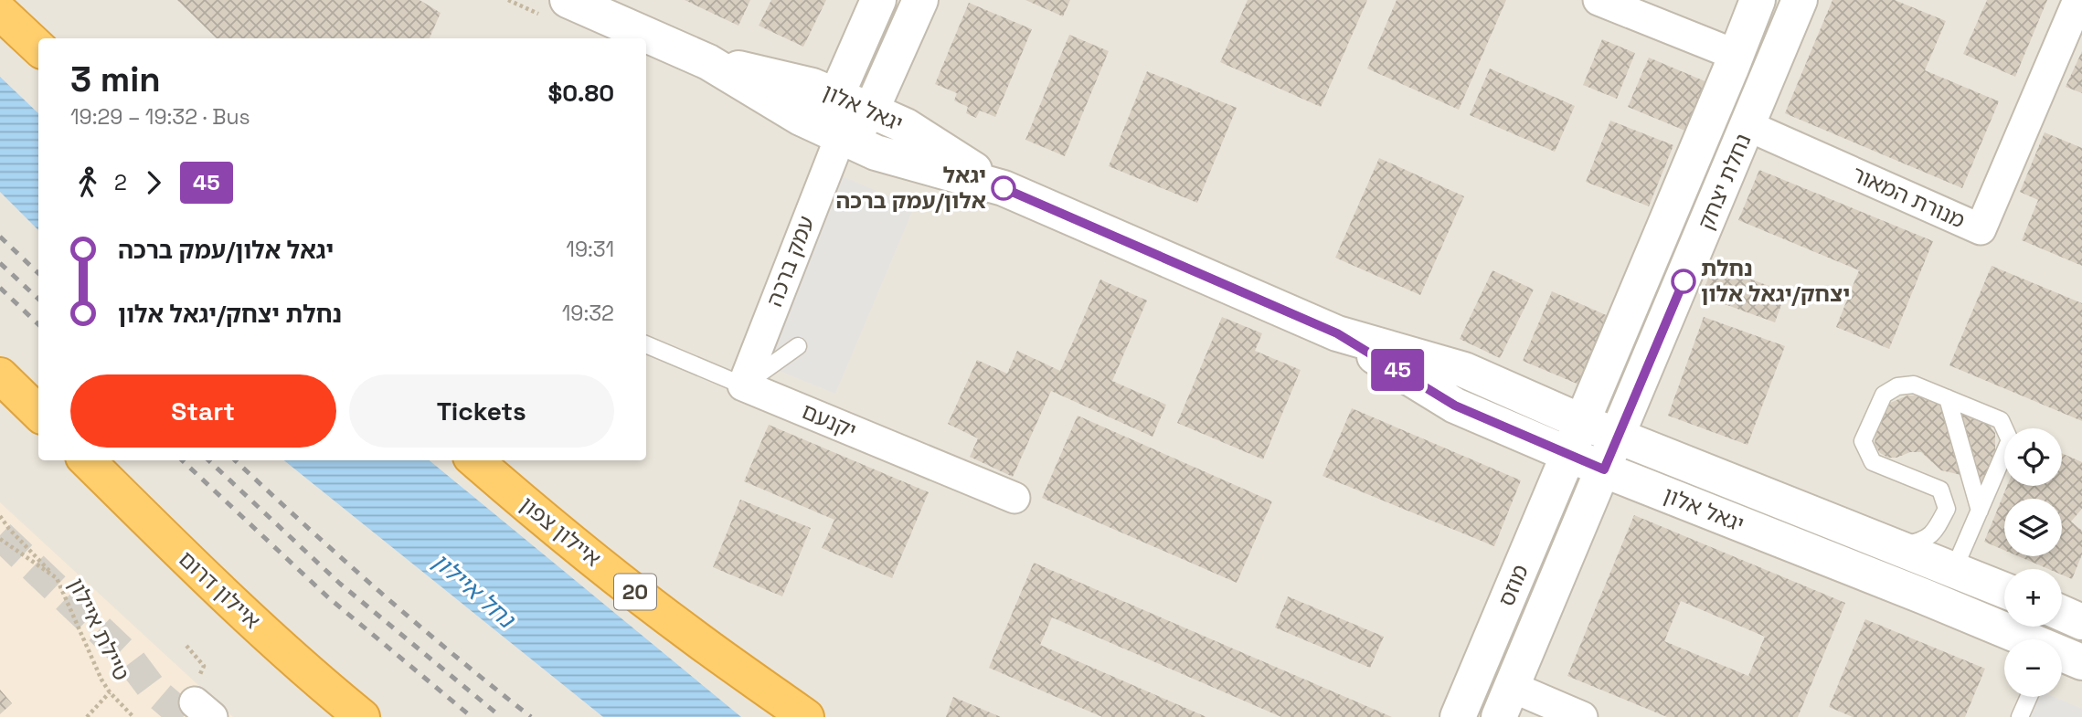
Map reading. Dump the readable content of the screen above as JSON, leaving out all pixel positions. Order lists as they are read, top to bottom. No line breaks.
{"streets":{"highway":["איילון צפון","איילון דרום","20"],"street":["יגאל אלון","נחלת יצחק","מנורת המאור","עמק ברכה","יקנעם","מוזס"],"path":["טיילת איילון"]},"crossings":[["יגאל אלון","נחלת יצחק"],["יגאל אלון","עמק ברכה"],["יגאל אלון","מוזס"],["נחלת יצחק","מנורת המאור"],["נחלת יצחק","מוזס"],["עמק ברכה","יקנעם"]],"water":["נחל איילון"],"places":["יגאל אלון/עמק ברכה","נחלת יצחק/יגאל אלון"],"lines":["bus line 45"],"page":{"on_map":"45","heading":["3 min","19:29 – 19:32 · Bus","$0.80"],"legs":["2","45"],"list":[{"name":"יגאל אלון/עמק ברכה","value":"19:31"},{"name":"נחלת יצחק/יגאל אלון","value":"19:32"}],"buttons":["Start","Tickets"],"map_buttons":["+","−"]}}
